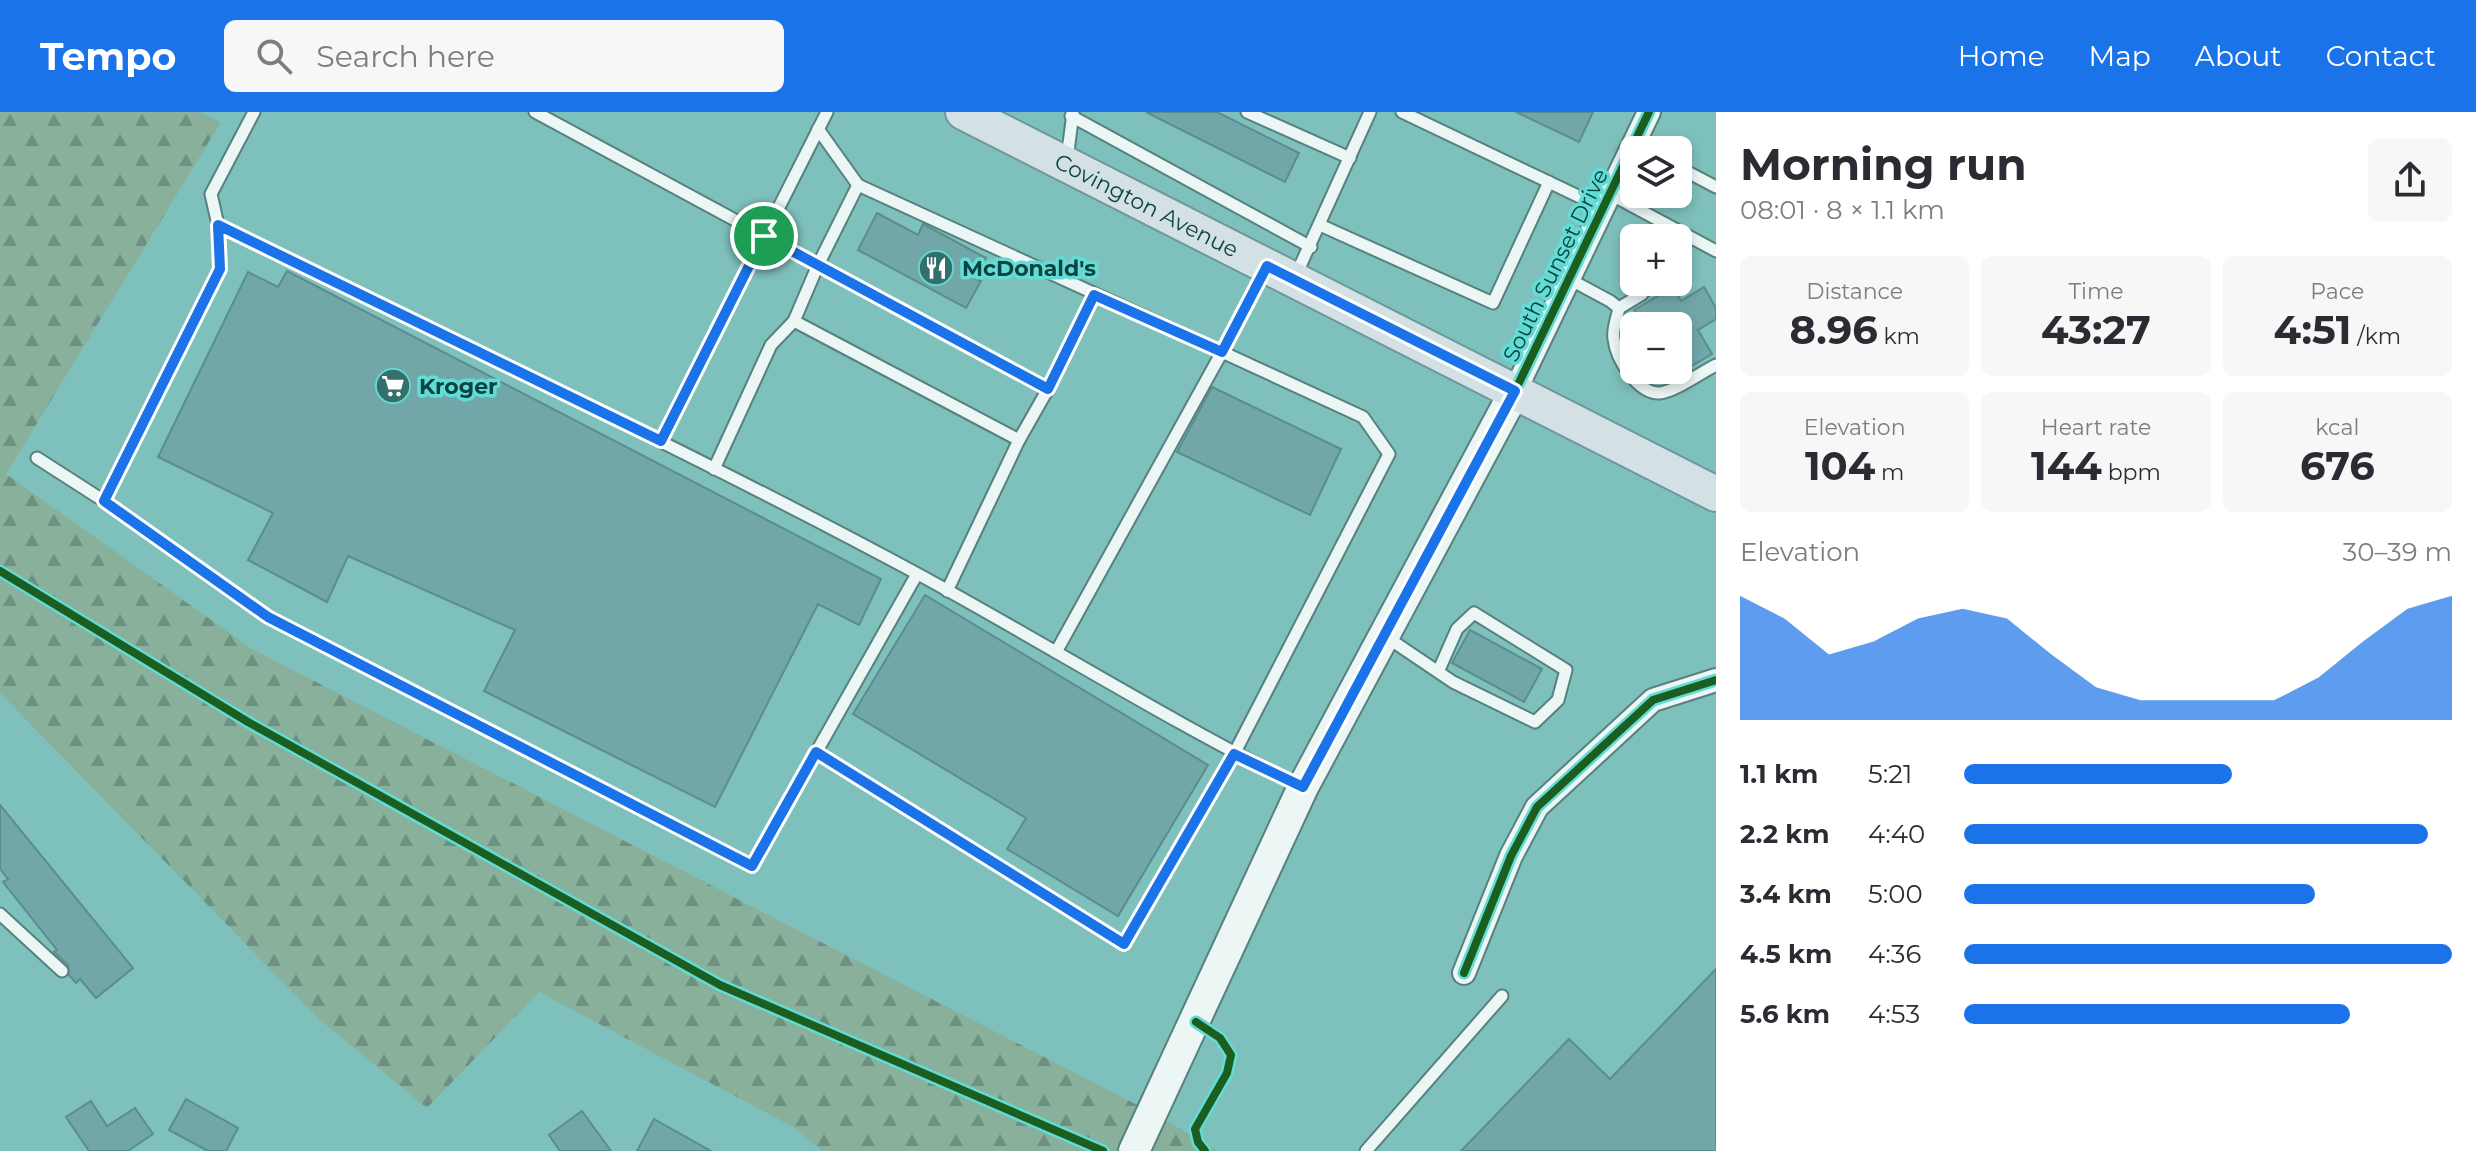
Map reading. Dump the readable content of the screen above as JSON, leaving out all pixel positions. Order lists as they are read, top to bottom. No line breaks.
{"streets":{"main road":["Covington Avenue"],"street":["South Sunset Drive"]},"crossings":[["Covington Avenue","South Sunset Drive"]],"places":{"restaurant":["McDonald's"],"supermarket":["Kroger"]},"page":{"header":"Tempo","search":"Search here","nav":["Home","Map","About","Contact"],"heading":["Morning run","08:01 · 8 × 1.1 km"],"map_buttons":["+","−"],"stats":[["Distance","8.96 km"],["Time","43:27"],["Pace","4:51 /km"],["Elevation","104 m"],["Heart rate","144 bpm"],["kcal","676"]],"chart":["Elevation","30–39 m"],"list":[{"name":"1.1 km","note":"5:21"},{"name":"2.2 km","note":"4:40"},{"name":"3.4 km","note":"5:00"},{"name":"4.5 km","note":"4:36"},{"name":"5.6 km","note":"4:53"}]}}
